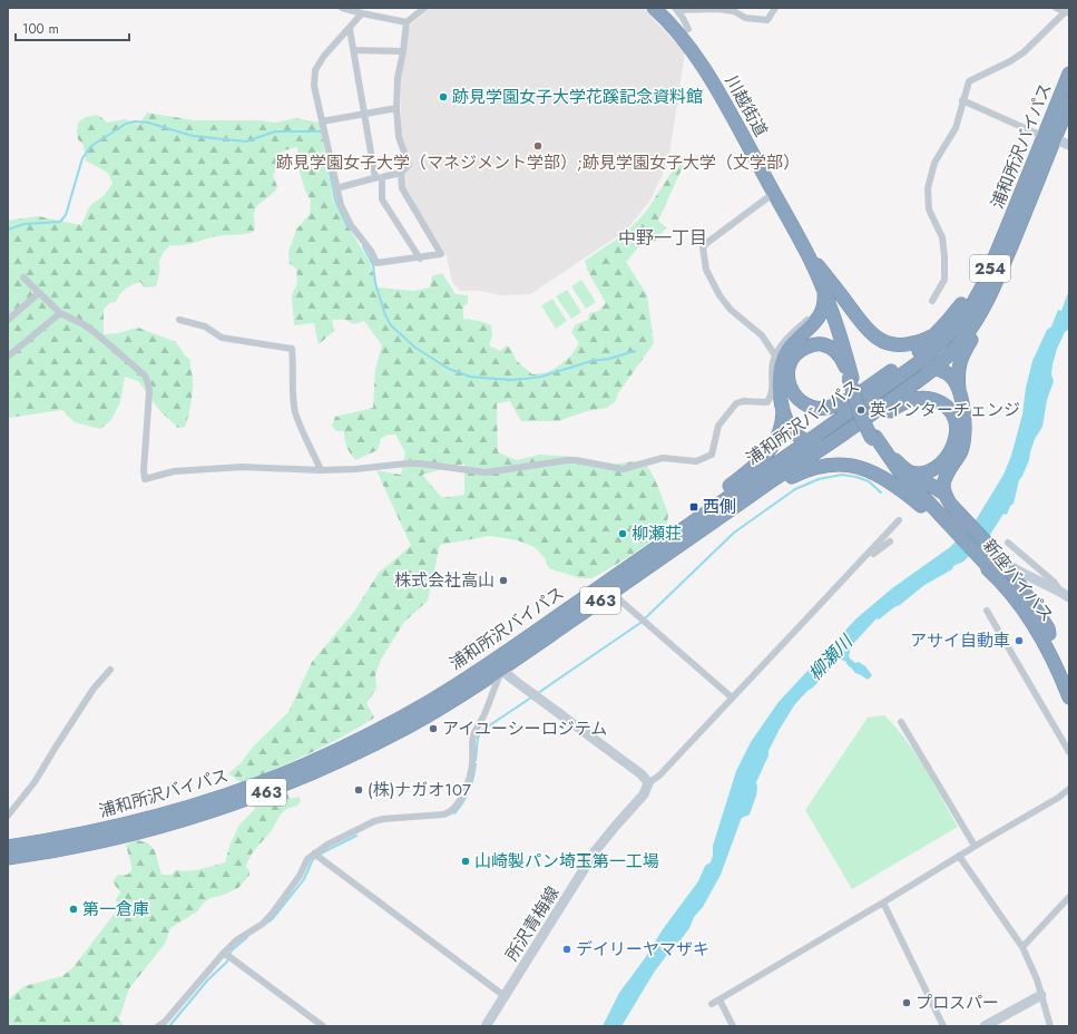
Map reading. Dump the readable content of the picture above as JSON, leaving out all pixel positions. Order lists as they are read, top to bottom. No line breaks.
{"streets":{"highway":["川越街道","浦和所沢バイパス","254","新座バイパス","463"],"main road":["所沢青梅線"]},"crossings":[["川越街道","新座バイパス"],["浦和所沢バイパス","254"]],"districts":["中野一丁目"],"water":["柳瀬川"],"places":{"other":["跡見学園女子大学花蹊記念資料館","跡見学園女子大学（マネジメント学部）;跡見学園女子大学（文学部）","英インターチェンジ","柳瀬荘","株式会社高山","アサイ自動車","アイユーシーロジテム","(株)ナガオ107","山崎製パン埼玉第一工場","第一倉庫","デイリーヤマザキ","プロスパー"],"transit":["西側"]},"scale_bar":"100 m"}
